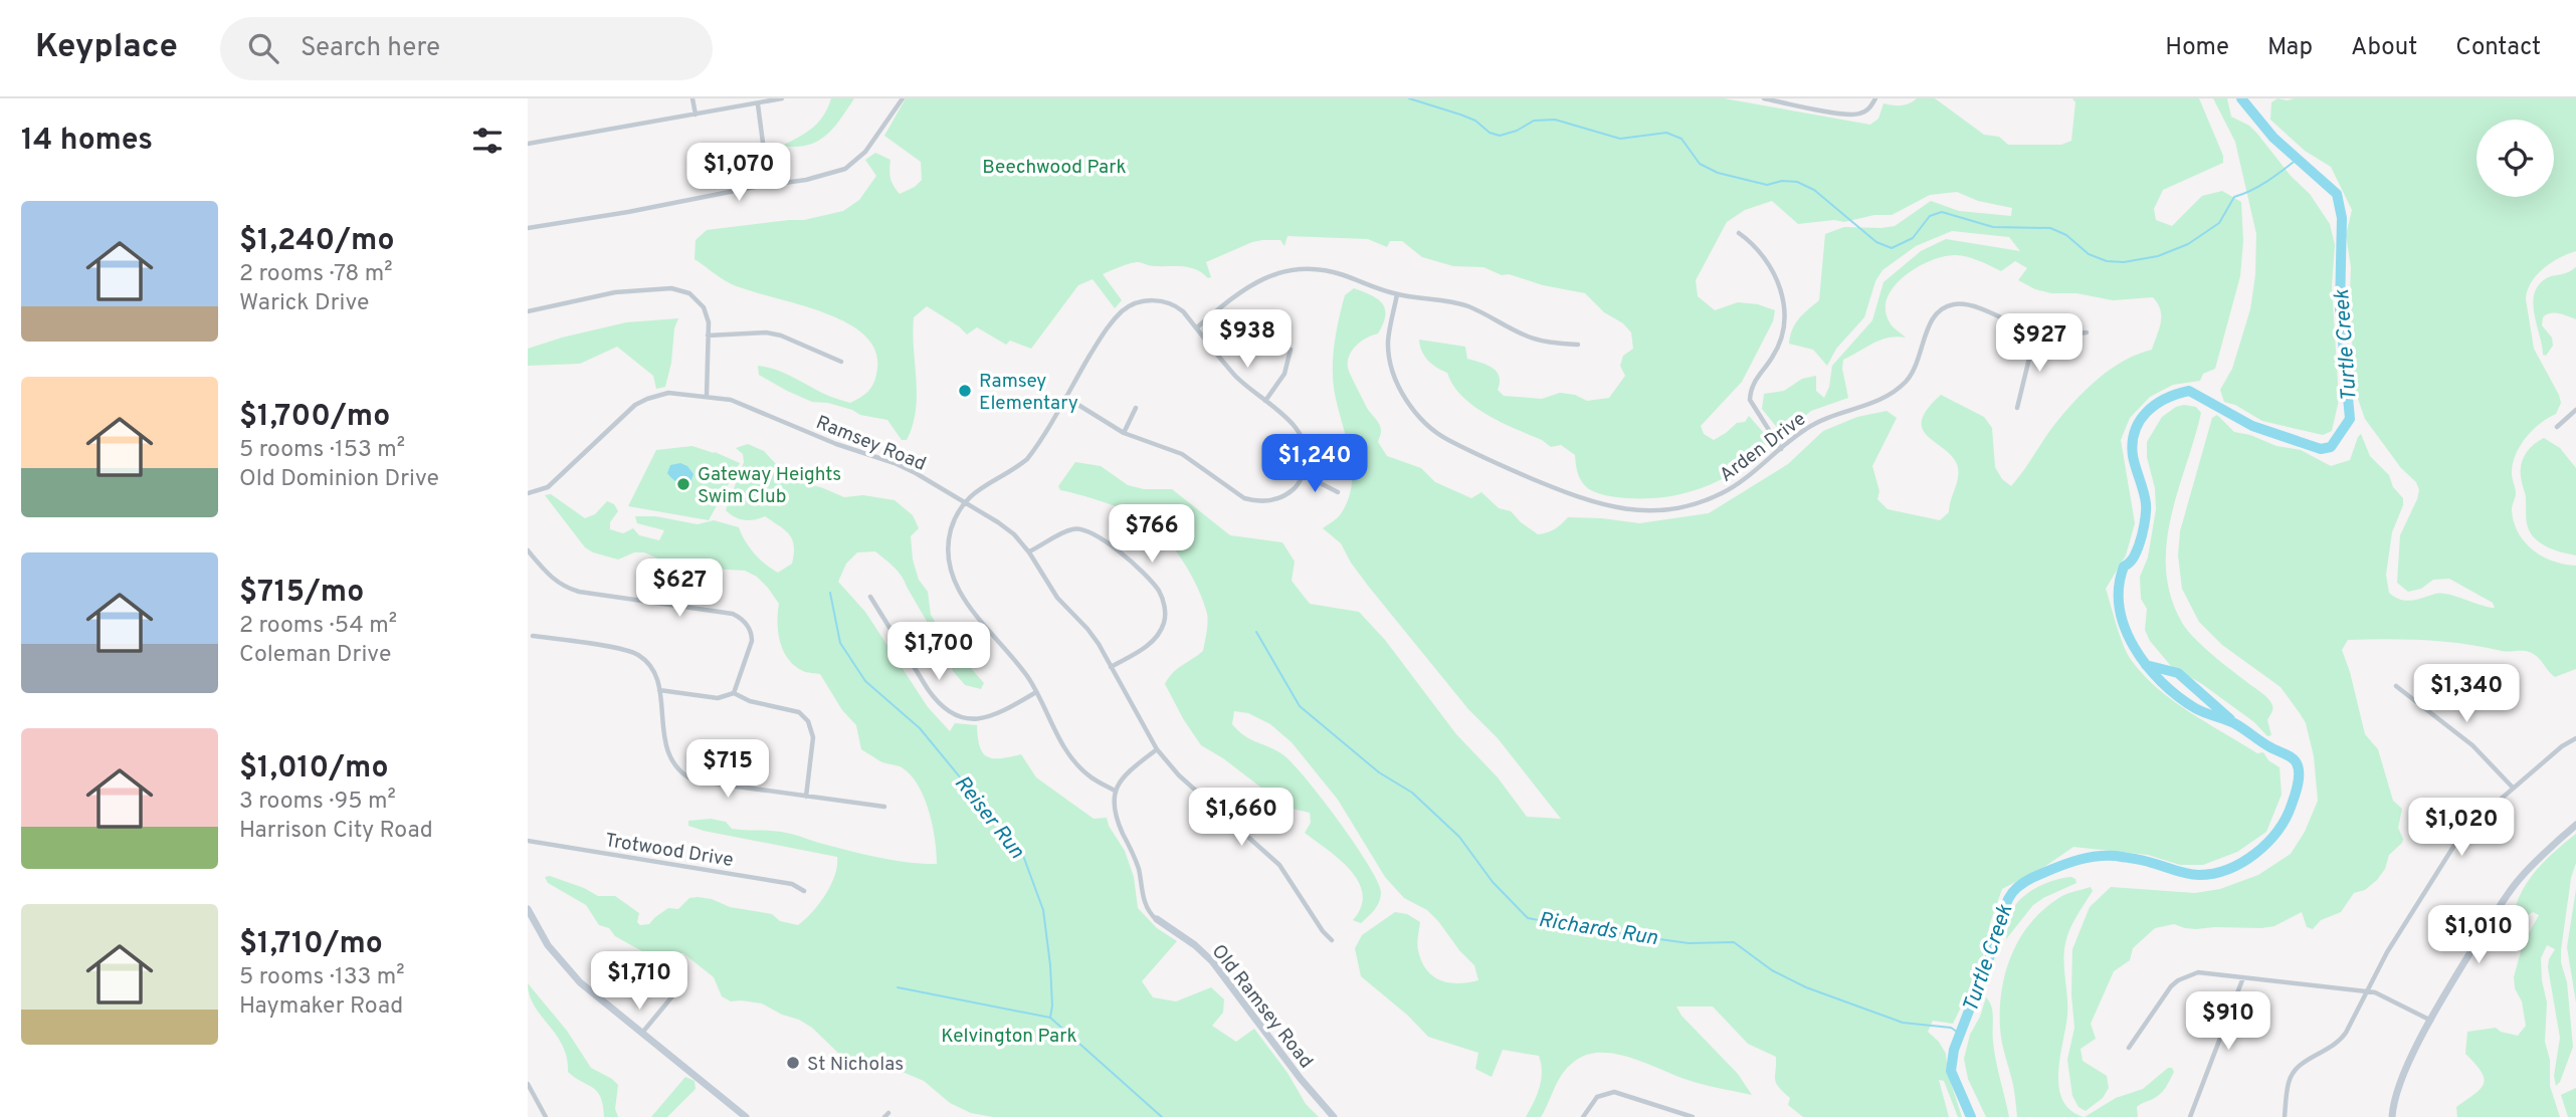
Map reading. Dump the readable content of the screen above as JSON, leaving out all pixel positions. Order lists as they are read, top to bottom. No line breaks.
{"streets":{"main road":["Old Ramsey Road"],"street":["Ramsey Road","Arden Drive","Trotwood Drive"]},"water":["Turtle Creek","Reiser Run","Richards Run"],"parks":["Beechwood Park","Kelvington Park"],"places":["Ramsey Elementary","Gateway Heights Swim Club","St Nicholas"],"page":{"header":"Keyplace","search":"Search here","nav":["Home","Map","About","Contact"],"heading":"14 homes","price":["$1,070","$938","$927","$1,240","$766","$627","$1,700","$1,340","$715","$1,660","$1,020","$1,010","$1,710","$910"],"list":[{"name":"$1,240/mo","note":"2 rooms · 78 m² · Warick Drive"},{"name":"$1,700/mo","note":"5 rooms · 153 m² · Old Dominion Drive"},{"name":"$715/mo","note":"2 rooms · 54 m² · Coleman Drive"},{"name":"$1,010/mo","note":"3 rooms · 95 m² · Harrison City Road"},{"name":"$1,710/mo","note":"5 rooms · 133 m² · Haymaker Road"}]}}
